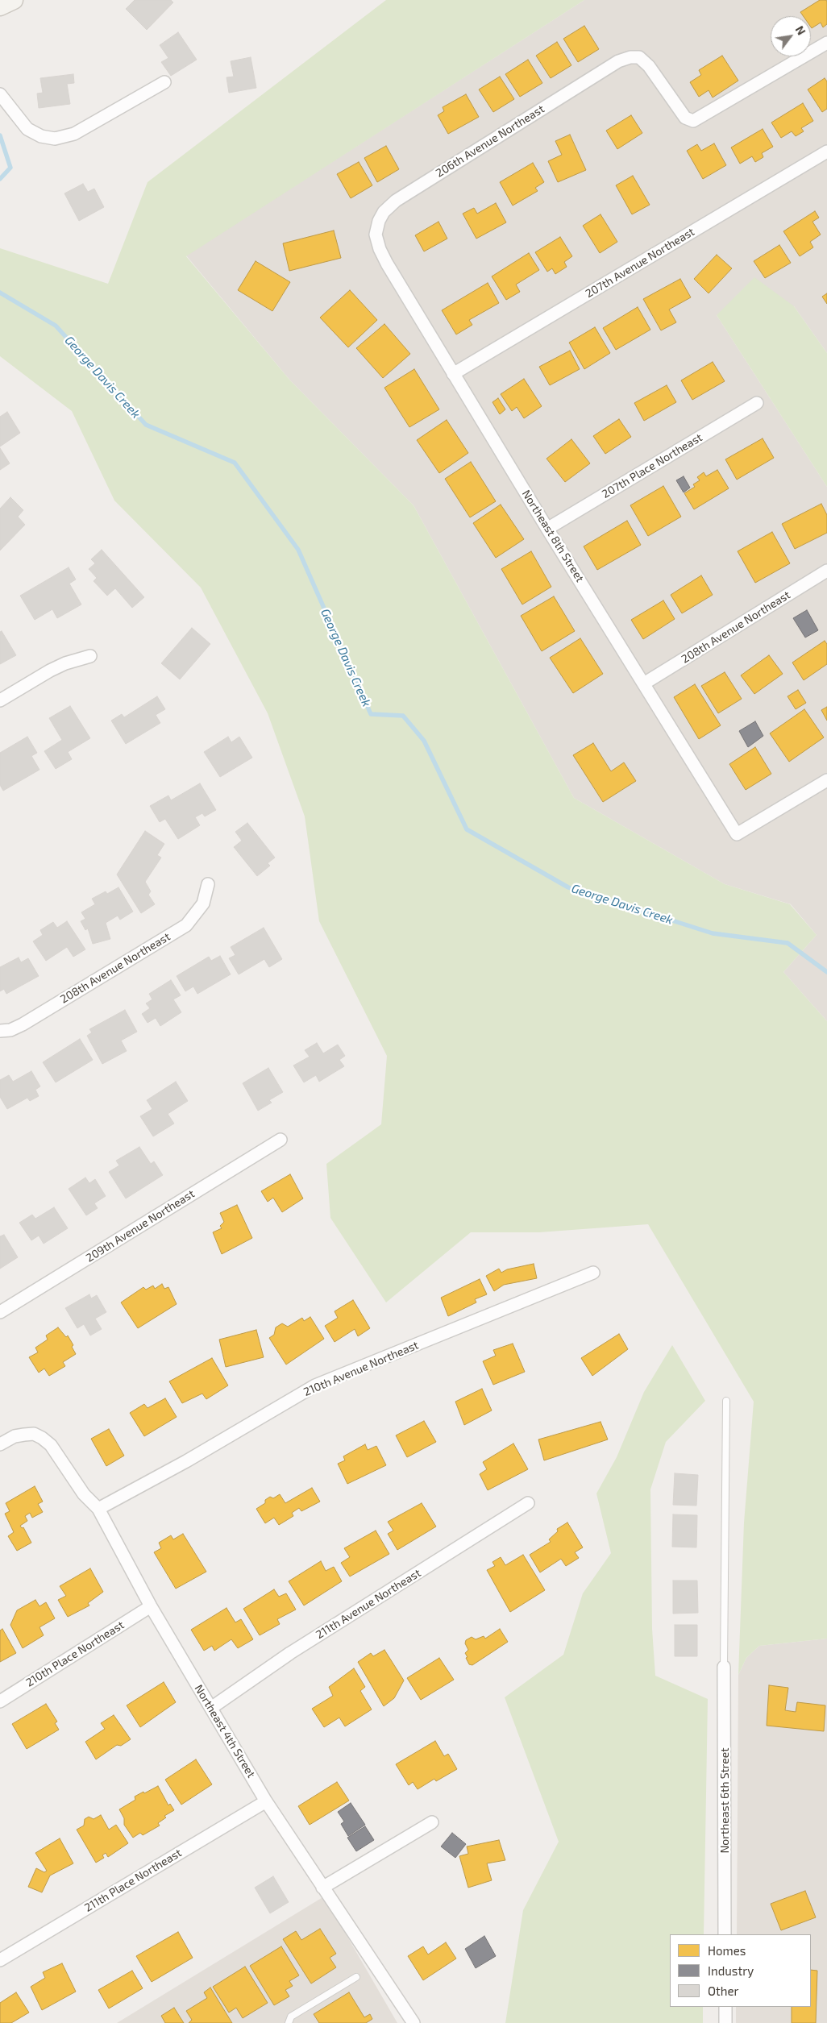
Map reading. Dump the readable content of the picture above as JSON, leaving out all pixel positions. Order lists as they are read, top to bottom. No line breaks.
{"streets":{"street":["206th Avenue Northeast","207th Avenue Northeast","207th Place Northeast","Northeast 8th Street","208th Avenue Northeast","209th Avenue Northeast","210th Avenue Northeast","211th Avenue Northeast","210th Place Northeast","Northeast 4th Street","Northeast 6th Street","211th Place Northeast"]},"crossings":[["206th Avenue Northeast","Northeast 8th Street"],["207th Avenue Northeast","Northeast 8th Street"],["207th Place Northeast","Northeast 8th Street"],["Northeast 8th Street","208th Avenue Northeast"],["210th Avenue Northeast","Northeast 4th Street"],["211th Avenue Northeast","Northeast 4th Street"],["210th Place Northeast","Northeast 4th Street"],["Northeast 4th Street","211th Place Northeast"]],"water":["George Davis Creek"],"legend":["Homes","Industry","Other"],"north":"top right"}
